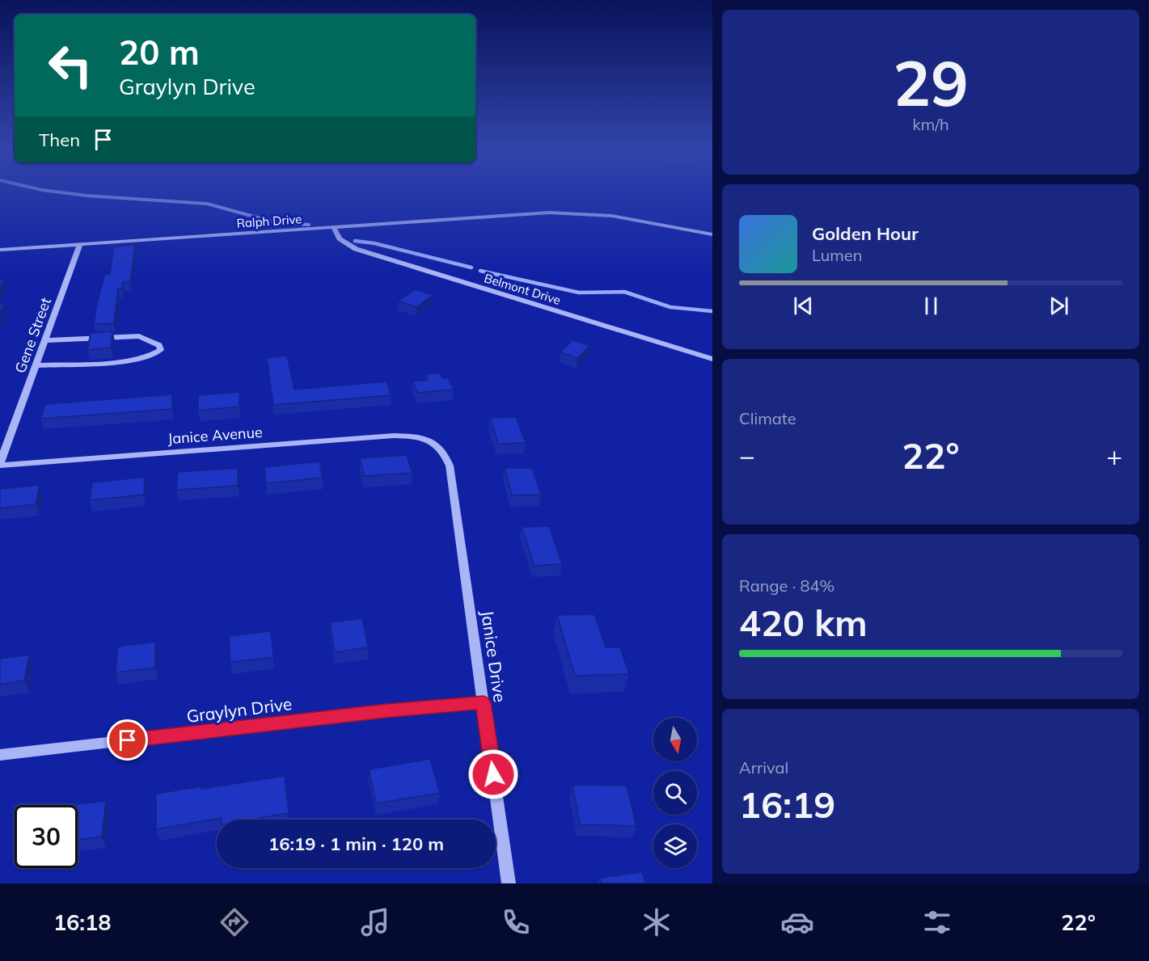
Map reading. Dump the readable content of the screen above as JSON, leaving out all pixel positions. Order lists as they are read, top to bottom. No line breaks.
{"streets":{"street":["Ralph Drive","Belmont Drive","Gene Street","Janice Avenue","Janice Drive","Graylyn Drive"]},"crossings":[["Ralph Drive","Belmont Drive"],["Ralph Drive","Gene Street"],["Gene Street","Janice Avenue"],["Janice Avenue","Janice Drive"],["Janice Drive","Graylyn Drive"]],"north":"bottom","page":{"tile":[["29","km/h"],"Climate",["Range · 84%","420 km"],["Arrival","16:19"]],"turn":["20 m","Graylyn Drive"],"then":"Then","song":["Golden Hour","Lumen"],"heat":["−","22°","+"],"limit":"30","trip":"16:19 · 1 min · 120 m","tabs":["16:18","22°"]}}
